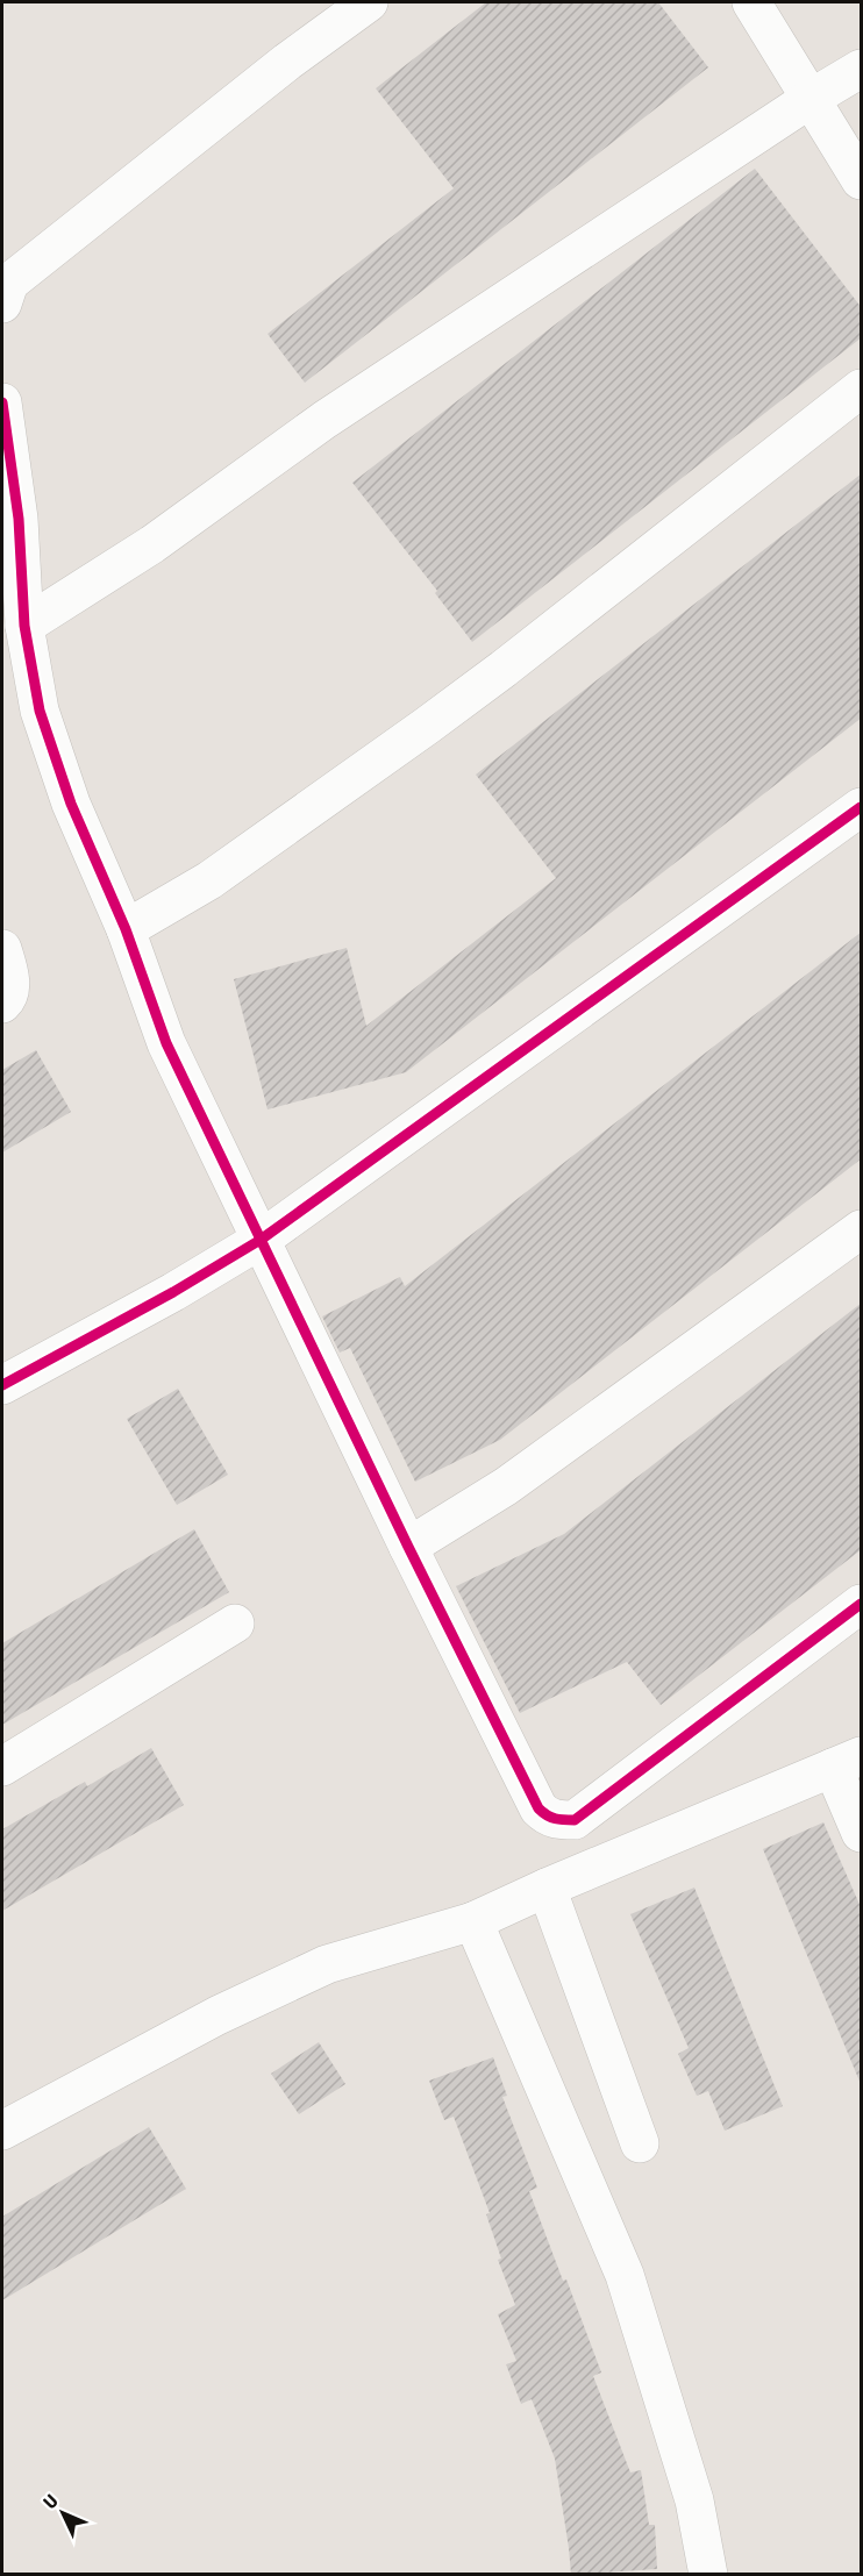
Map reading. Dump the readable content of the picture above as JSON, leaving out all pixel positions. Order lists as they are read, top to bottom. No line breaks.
{"north":"top left"}
